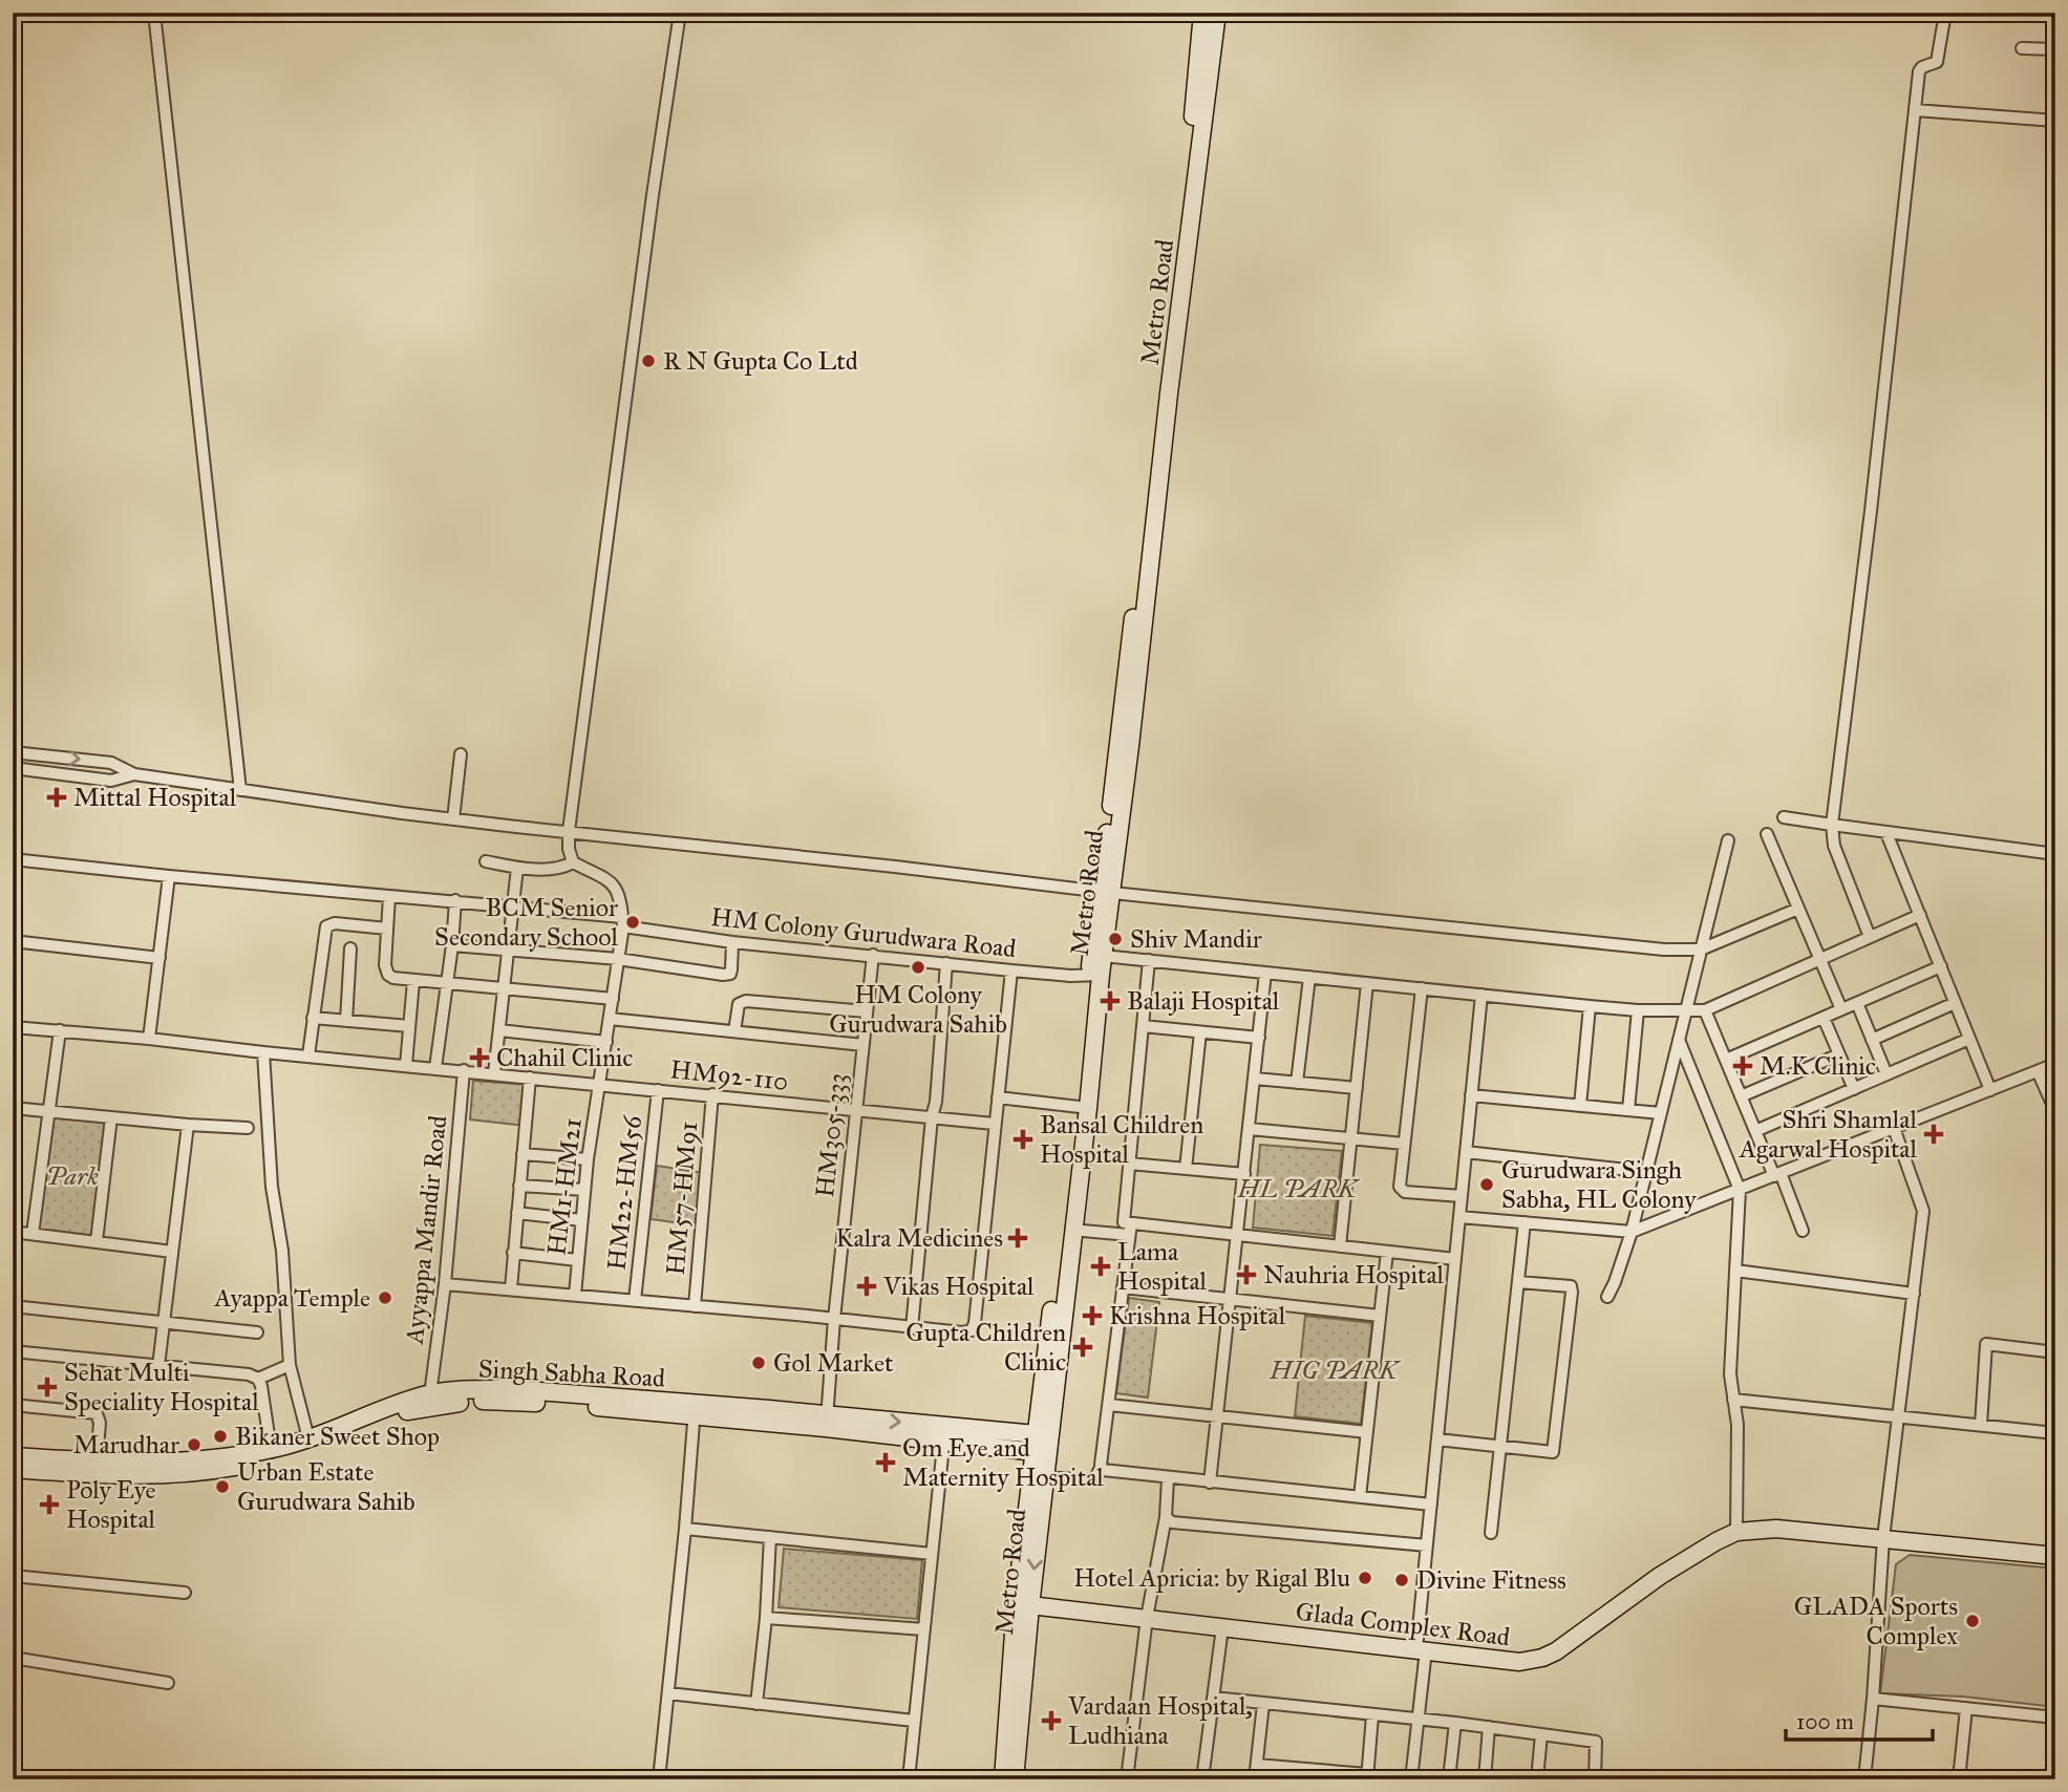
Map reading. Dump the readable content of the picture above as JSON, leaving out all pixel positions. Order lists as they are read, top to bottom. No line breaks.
{"streets":{"street":["Metro Road","HM Colony Gurudwara Road","HM92-110","HM305-333","HM1-HM21","HM22-HM56","HM57-HM91","Ayyappa Mandir Road","Singh Sabha Road","Glada Complex Road"]},"crossings":[["Metro Road","HM Colony Gurudwara Road"],["Metro Road","Singh Sabha Road"],["Metro Road","Glada Complex Road"],["HM Colony Gurudwara Road","HM305-333"],["HM Colony Gurudwara Road","HM1-HM21"],["HM92-110","HM305-333"],["HM92-110","HM1-HM21"],["HM92-110","HM22-HM56"],["HM92-110","HM57-HM91"],["HM92-110","Ayyappa Mandir Road"],["HM305-333","Singh Sabha Road"],["Ayyappa Mandir Road","Singh Sabha Road"]],"parks":["Park","HL PARK","HIG PARK"],"places":{"other":["R N Gupta Co Ltd","BCM Senior Secondary School","Shiv Mandir","HM Colony Gurudwara Sahib","Gurudwara Singh Sabha, HL Colony","Ayappa Temple","Gol Market","Bikaner Sweet Shop","Marudhar","Urban Estate Gurudwara Sahib","Hotel Apricia: by Rigal Blu","Divine Fitness","GLADA Sports Complex"],"health":["Mittal Hospital","Balaji Hospital","Chahil Clinic","M.K Clinic","Shri Shamlal Agarwal Hospital","Bansal Children Hospital","Kalra Medicines","Lama Hospital","Nauhria Hospital","Vikas Hospital","Krishna Hospital","Gupta Children Clinic","Sehat Multi Speciality Hospital","Om Eye and Maternity Hospital","Poly Eye Hospital","Vardaan Hospital, Ludhiana"]},"scale_bar":"100 m"}
